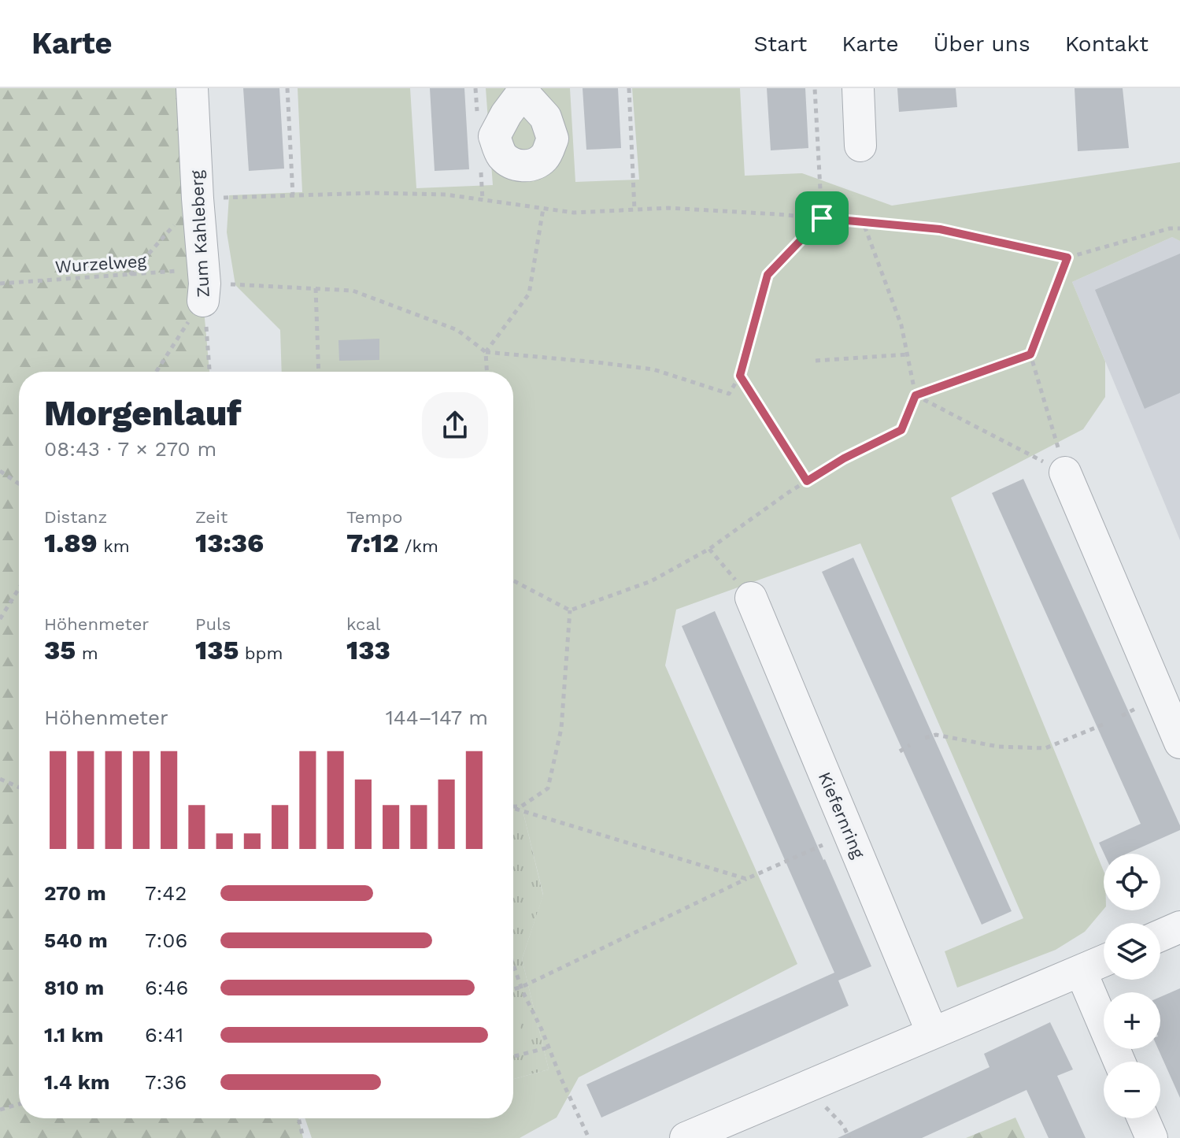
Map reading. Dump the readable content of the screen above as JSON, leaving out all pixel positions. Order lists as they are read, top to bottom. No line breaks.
{"streets":{"street":["Zum Kahleberg","Kiefernring"],"path":["Wurzelweg"]},"crossings":[["Zum Kahleberg","Wurzelweg"]],"page":{"header":"Karte","nav":["Start","Karte","Über uns","Kontakt"],"heading":["Morgenlauf","08:43 · 7 × 270 m"],"stats":[["Distanz","1.89 km"],["Zeit","13:36"],["Tempo","7:12 /km"],["Höhenmeter","35 m"],["Puls","135 bpm"],["kcal","133"]],"chart":["Höhenmeter","144–147 m"],"map_buttons":["+","−"],"list":[{"name":"270 m","note":"7:42"},{"name":"540 m","note":"7:06"},{"name":"810 m","note":"6:46"},{"name":"1.1 km","note":"6:41"},{"name":"1.4 km","note":"7:36"}]}}
